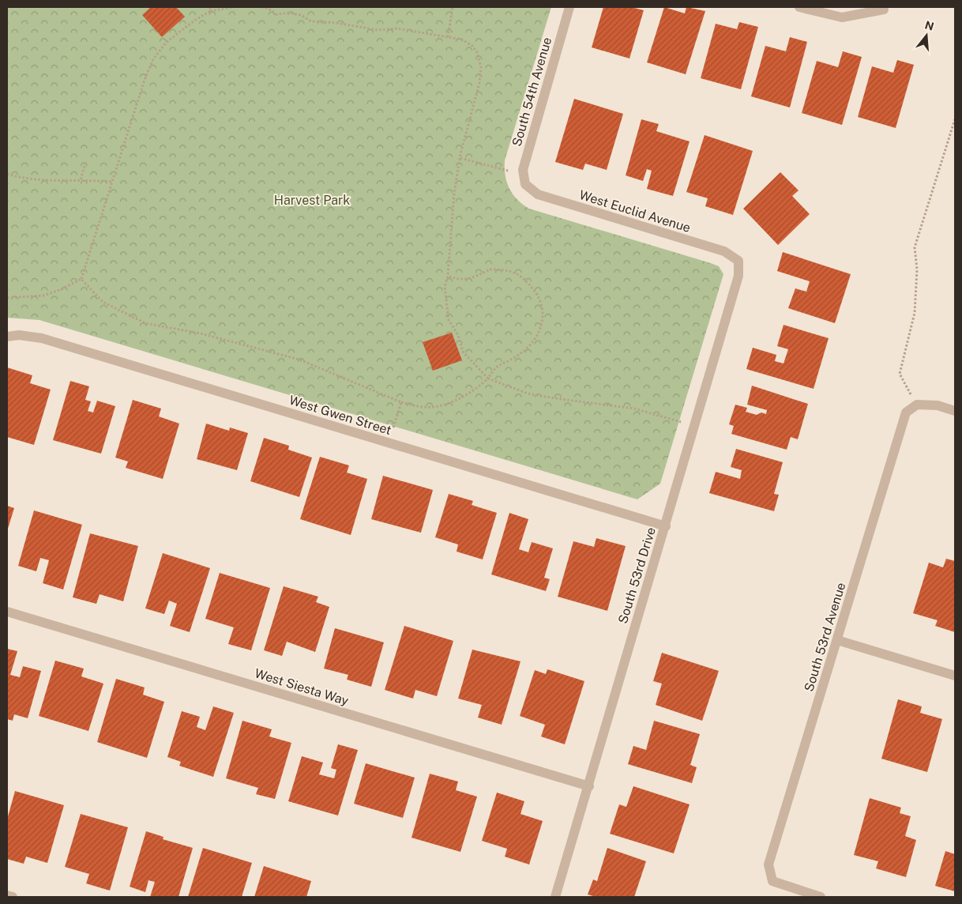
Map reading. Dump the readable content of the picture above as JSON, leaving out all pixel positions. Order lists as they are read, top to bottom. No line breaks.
{"streets":{"street":["South 54th Avenue","West Euclid Avenue","West Gwen Street","South 53rd Drive","South 53rd Avenue","West Siesta Way"]},"crossings":[["South 54th Avenue","West Euclid Avenue"],["West Euclid Avenue","South 53rd Drive"],["West Gwen Street","South 53rd Drive"],["South 53rd Drive","West Siesta Way"]],"parks":["Harvest Park"],"north":"top"}
